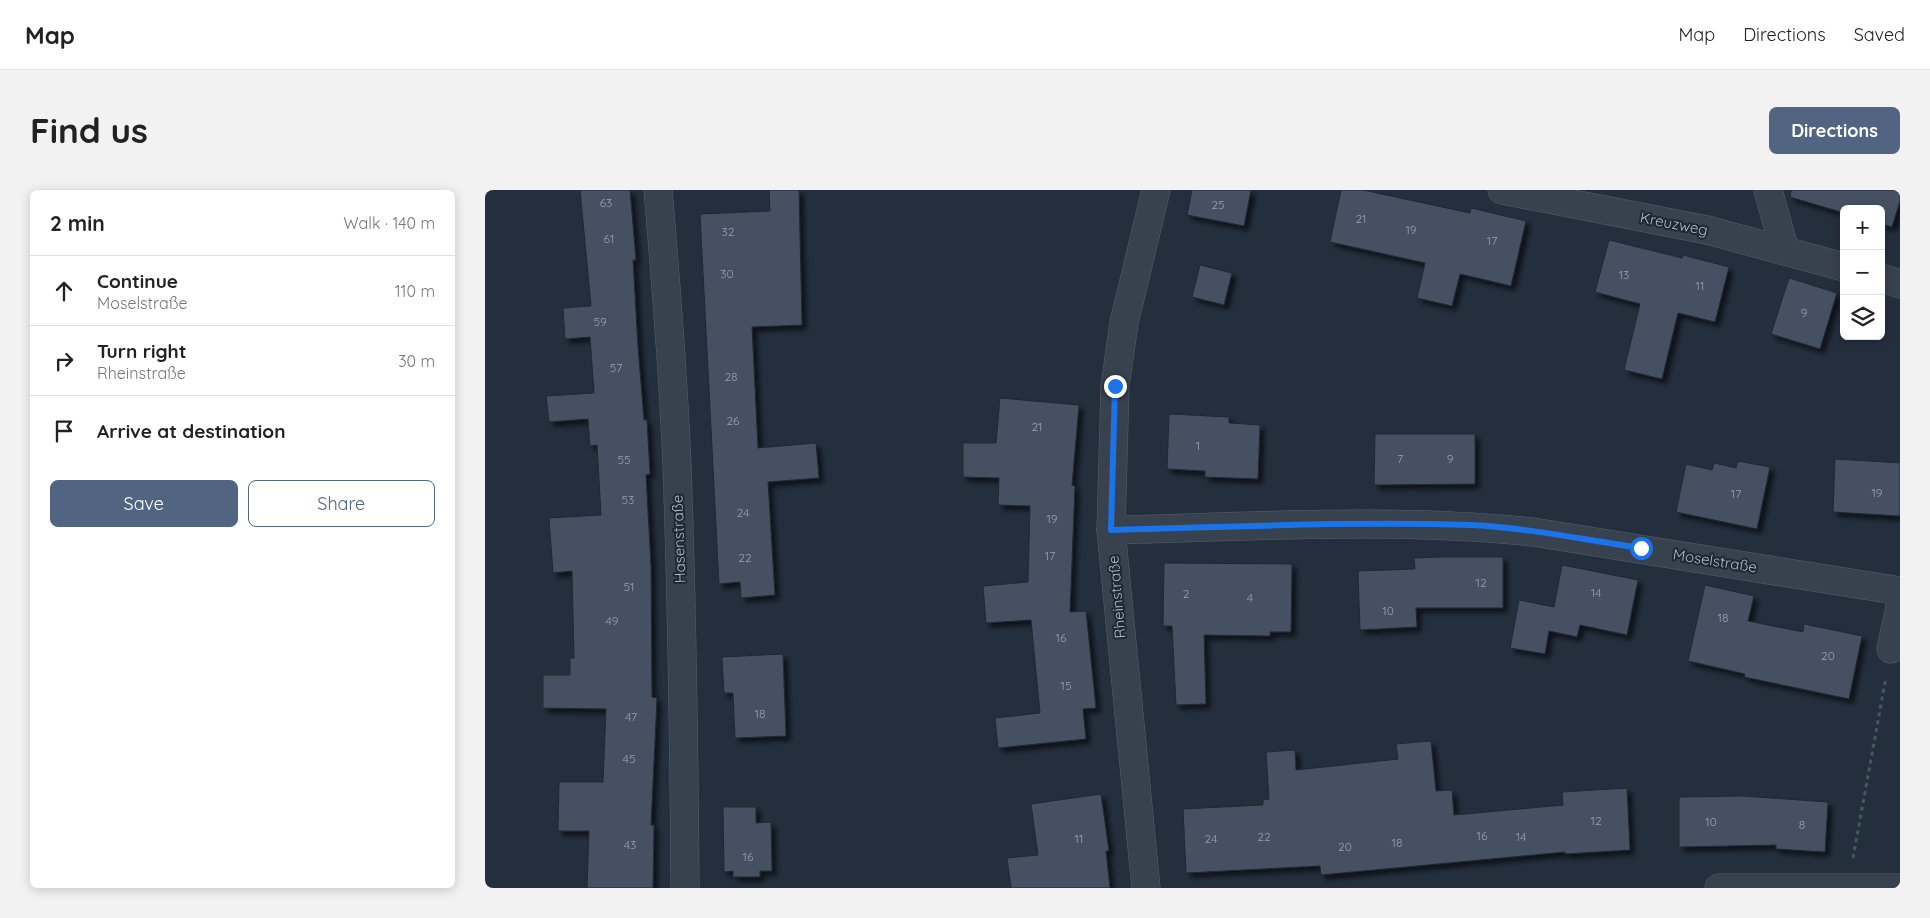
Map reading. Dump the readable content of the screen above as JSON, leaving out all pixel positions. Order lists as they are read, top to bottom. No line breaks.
{"streets":{"street":["Kreuzweg","Hasenstraße","Moselstraße","Rheinstraße"]},"crossings":[["Moselstraße","Rheinstraße"]],"house_numbers":["63","25","21","19","32","61","17","30","13","11","9","59","57","28","26","21","1","7","9","55","19","17","53","24","19","17","22","12","51","14","2","4","10","18","49","16","20","15","18","47","45","12","10","8","16","22","14","11","24","18","43","20","16"],"page":{"header":"Map","nav":["Map","Directions","Saved"],"buttons":["Directions",["Save","Share"]],"title":"Find us","heading":["2 min","Walk · 140 m"],"map_buttons":["+","−"],"list":[["Continue","Moselstraße","110 m"],["Turn right","Rheinstraße","30 m"],"Arrive at destination"]}}
